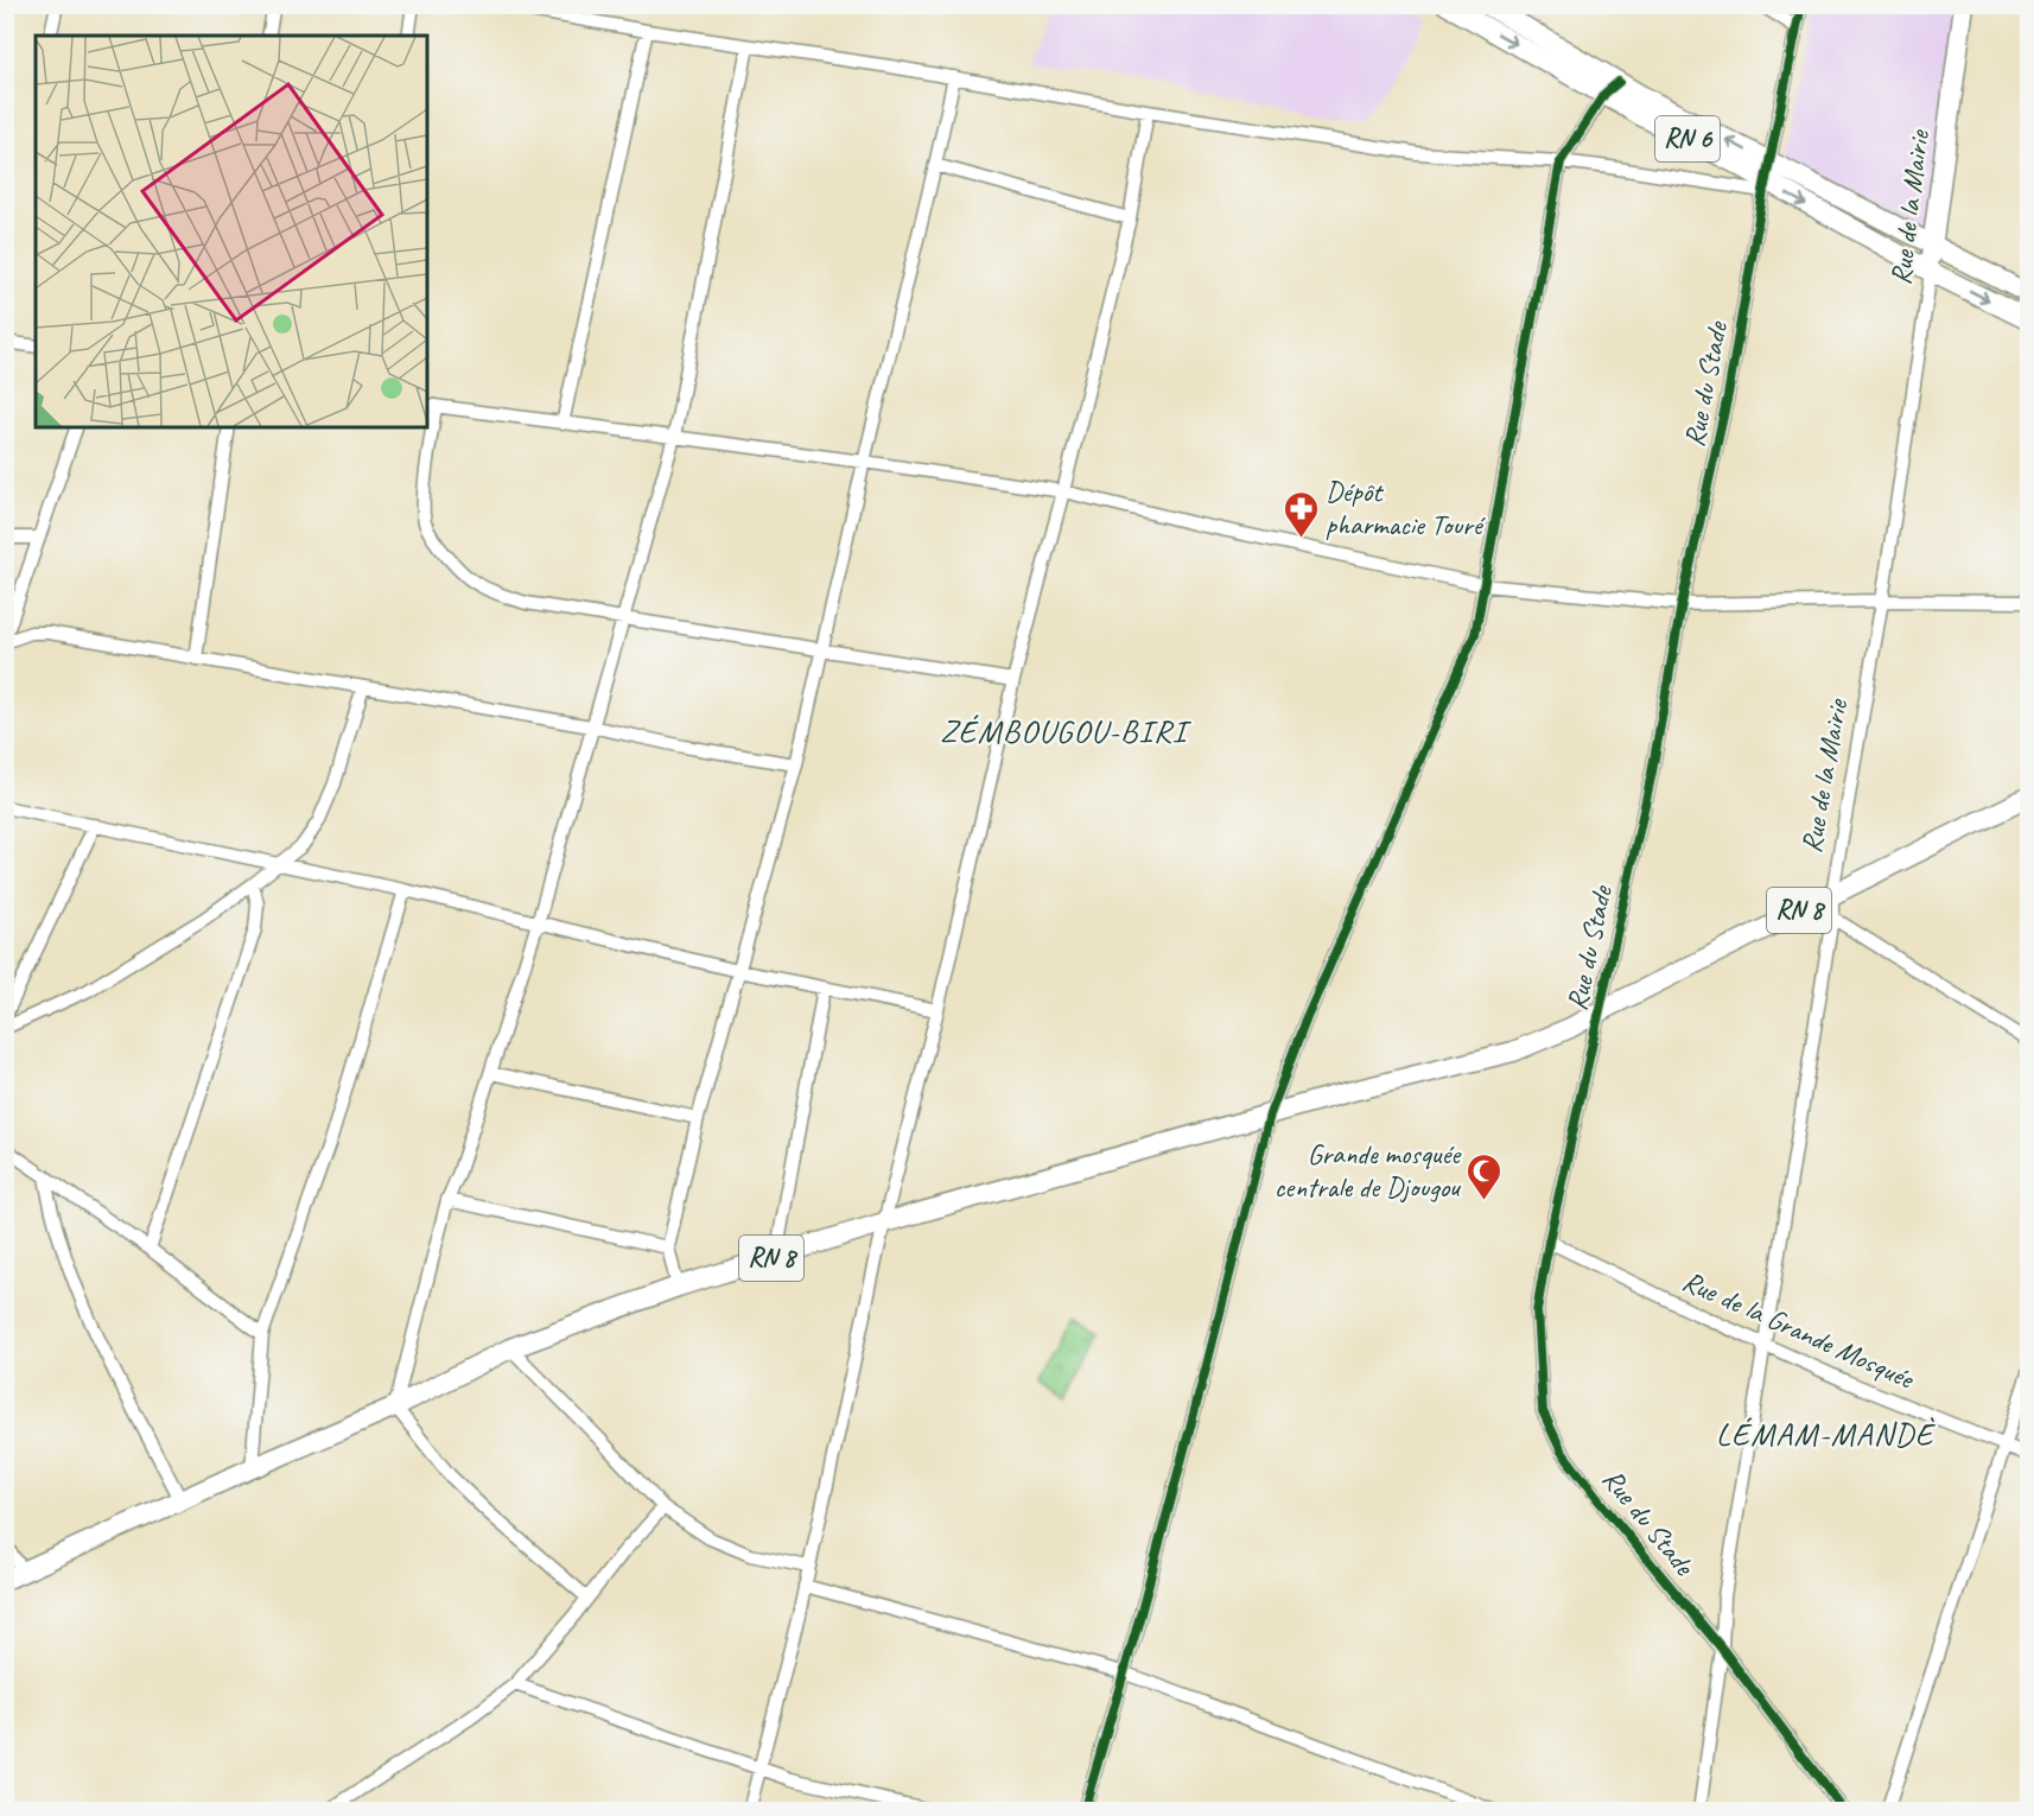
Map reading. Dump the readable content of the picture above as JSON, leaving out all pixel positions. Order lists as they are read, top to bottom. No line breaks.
{"streets":{"main road":["RN 6","Rue de la Mairie","RN 8"],"street":["Rue du Stade","Rue de la Grande Mosquée"]},"crossings":[["RN 6","Rue de la Mairie"],["RN 6","Rue du Stade"],["Rue de la Mairie","Rue du Stade"],["Rue de la Mairie","RN 8"],["Rue de la Mairie","Rue de la Grande Mosquée"],["Rue du Stade","RN 8"],["Rue du Stade","Rue de la Grande Mosquée"]],"districts":["ZÉMBOUGOU-BIRI","LÉMAM-MANDÈ"],"places":{"pharmacy":["Dépôt pharmacie Touré"],"mosque":["Grande mosquée centrale de Djougou"]}}
